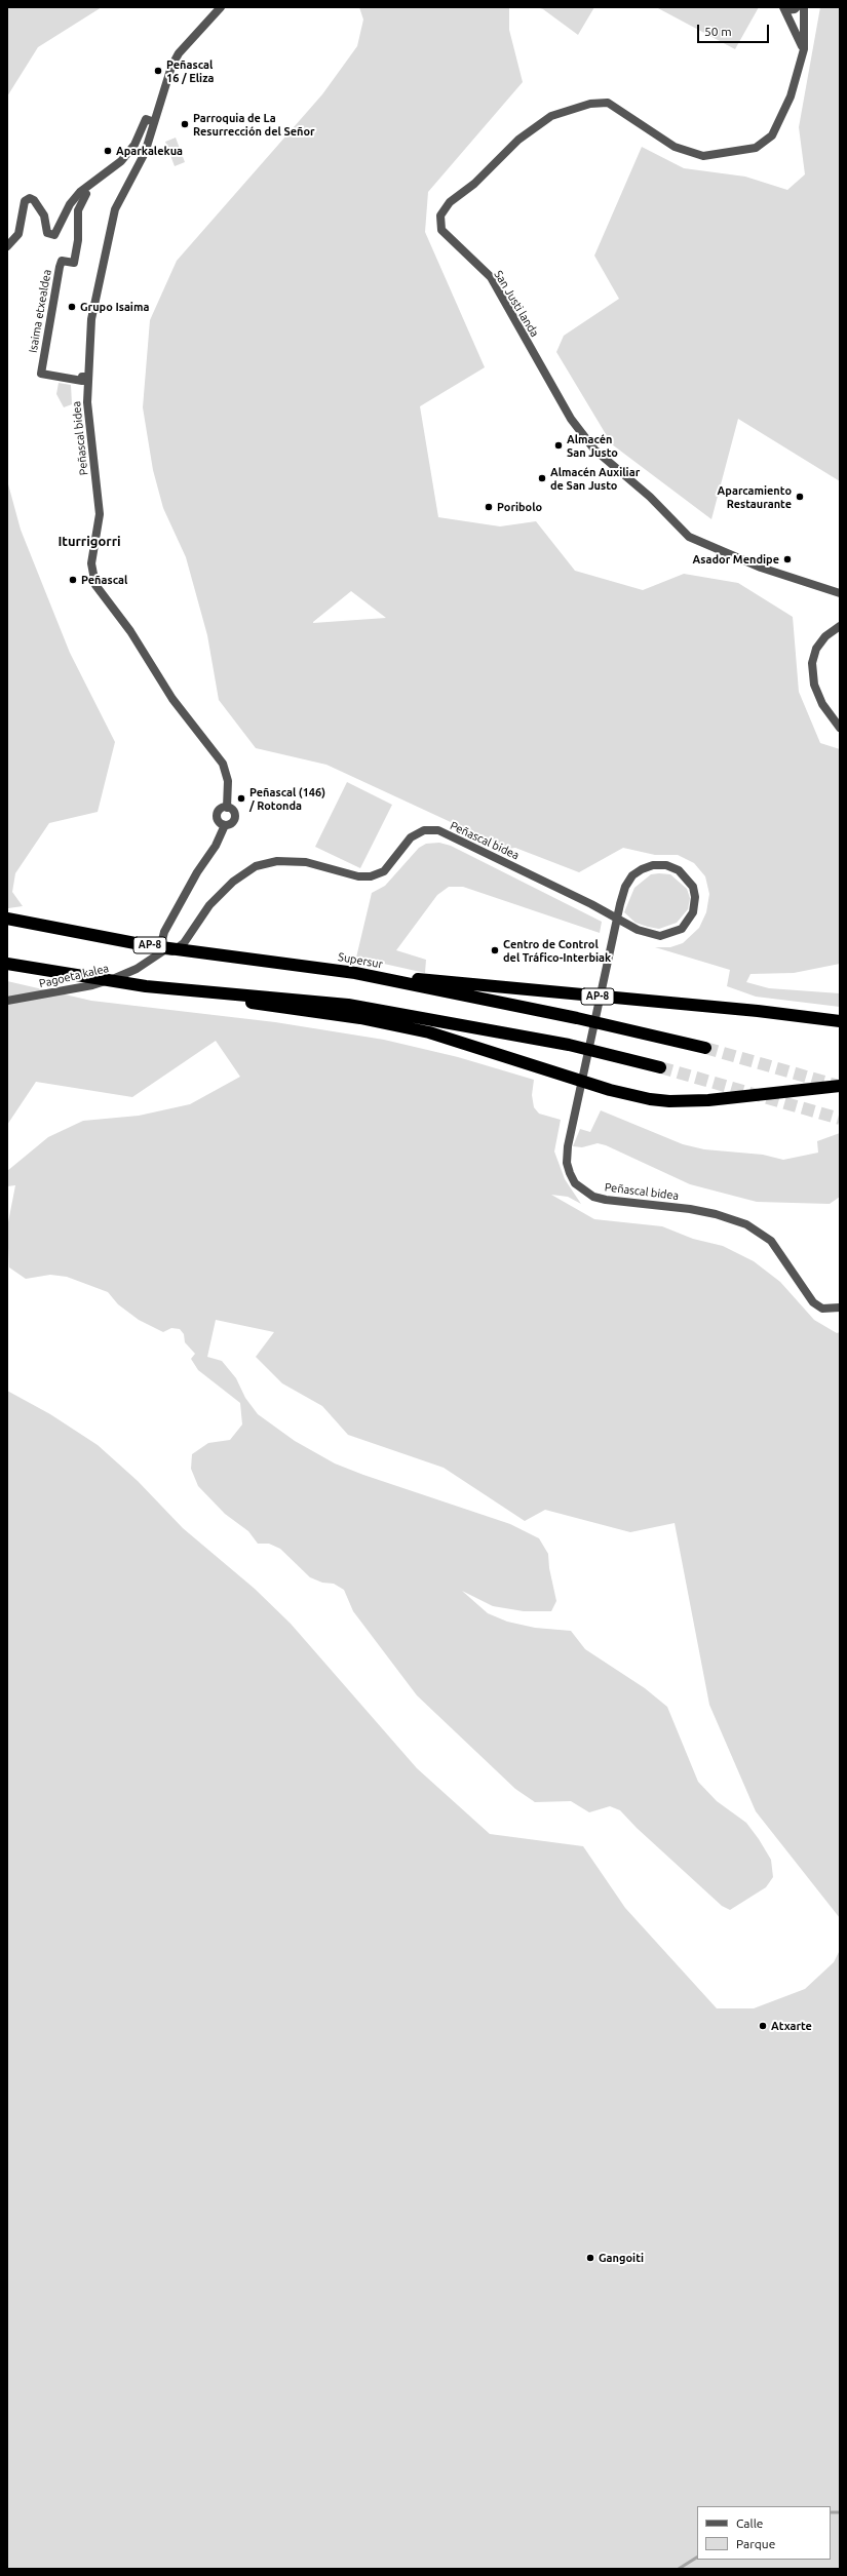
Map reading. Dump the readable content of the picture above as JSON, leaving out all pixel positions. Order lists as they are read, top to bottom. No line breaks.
{"streets":{"highway":["AP-8","Supersur"],"street":["San Justi landa","Isaima etxealdea","Peñascal bidea","Pagoeta kalea"]},"crossings":[["Isaima etxealdea","Peñascal bidea"],["Peñascal bidea","Pagoeta kalea"],["AP-8","Supersur"]],"districts":["Iturrigorri"],"places":["Peñascal 16 / Eliza","Parroquia de La Resurrección del Señor","Aparkalekua","Grupo Isaima","Almacén San Justo","Almacén Auxiliar de San Justo","Aparcamiento Restaurante","Poribolo","Asador Mendipe","Peñascal","Peñascal (146) / Rotonda","Centro de Control del Tráfico-Interbiak","Atxarte","Gangoiti"],"legend":["Calle","Parque"],"scale_bar":"50 m"}
